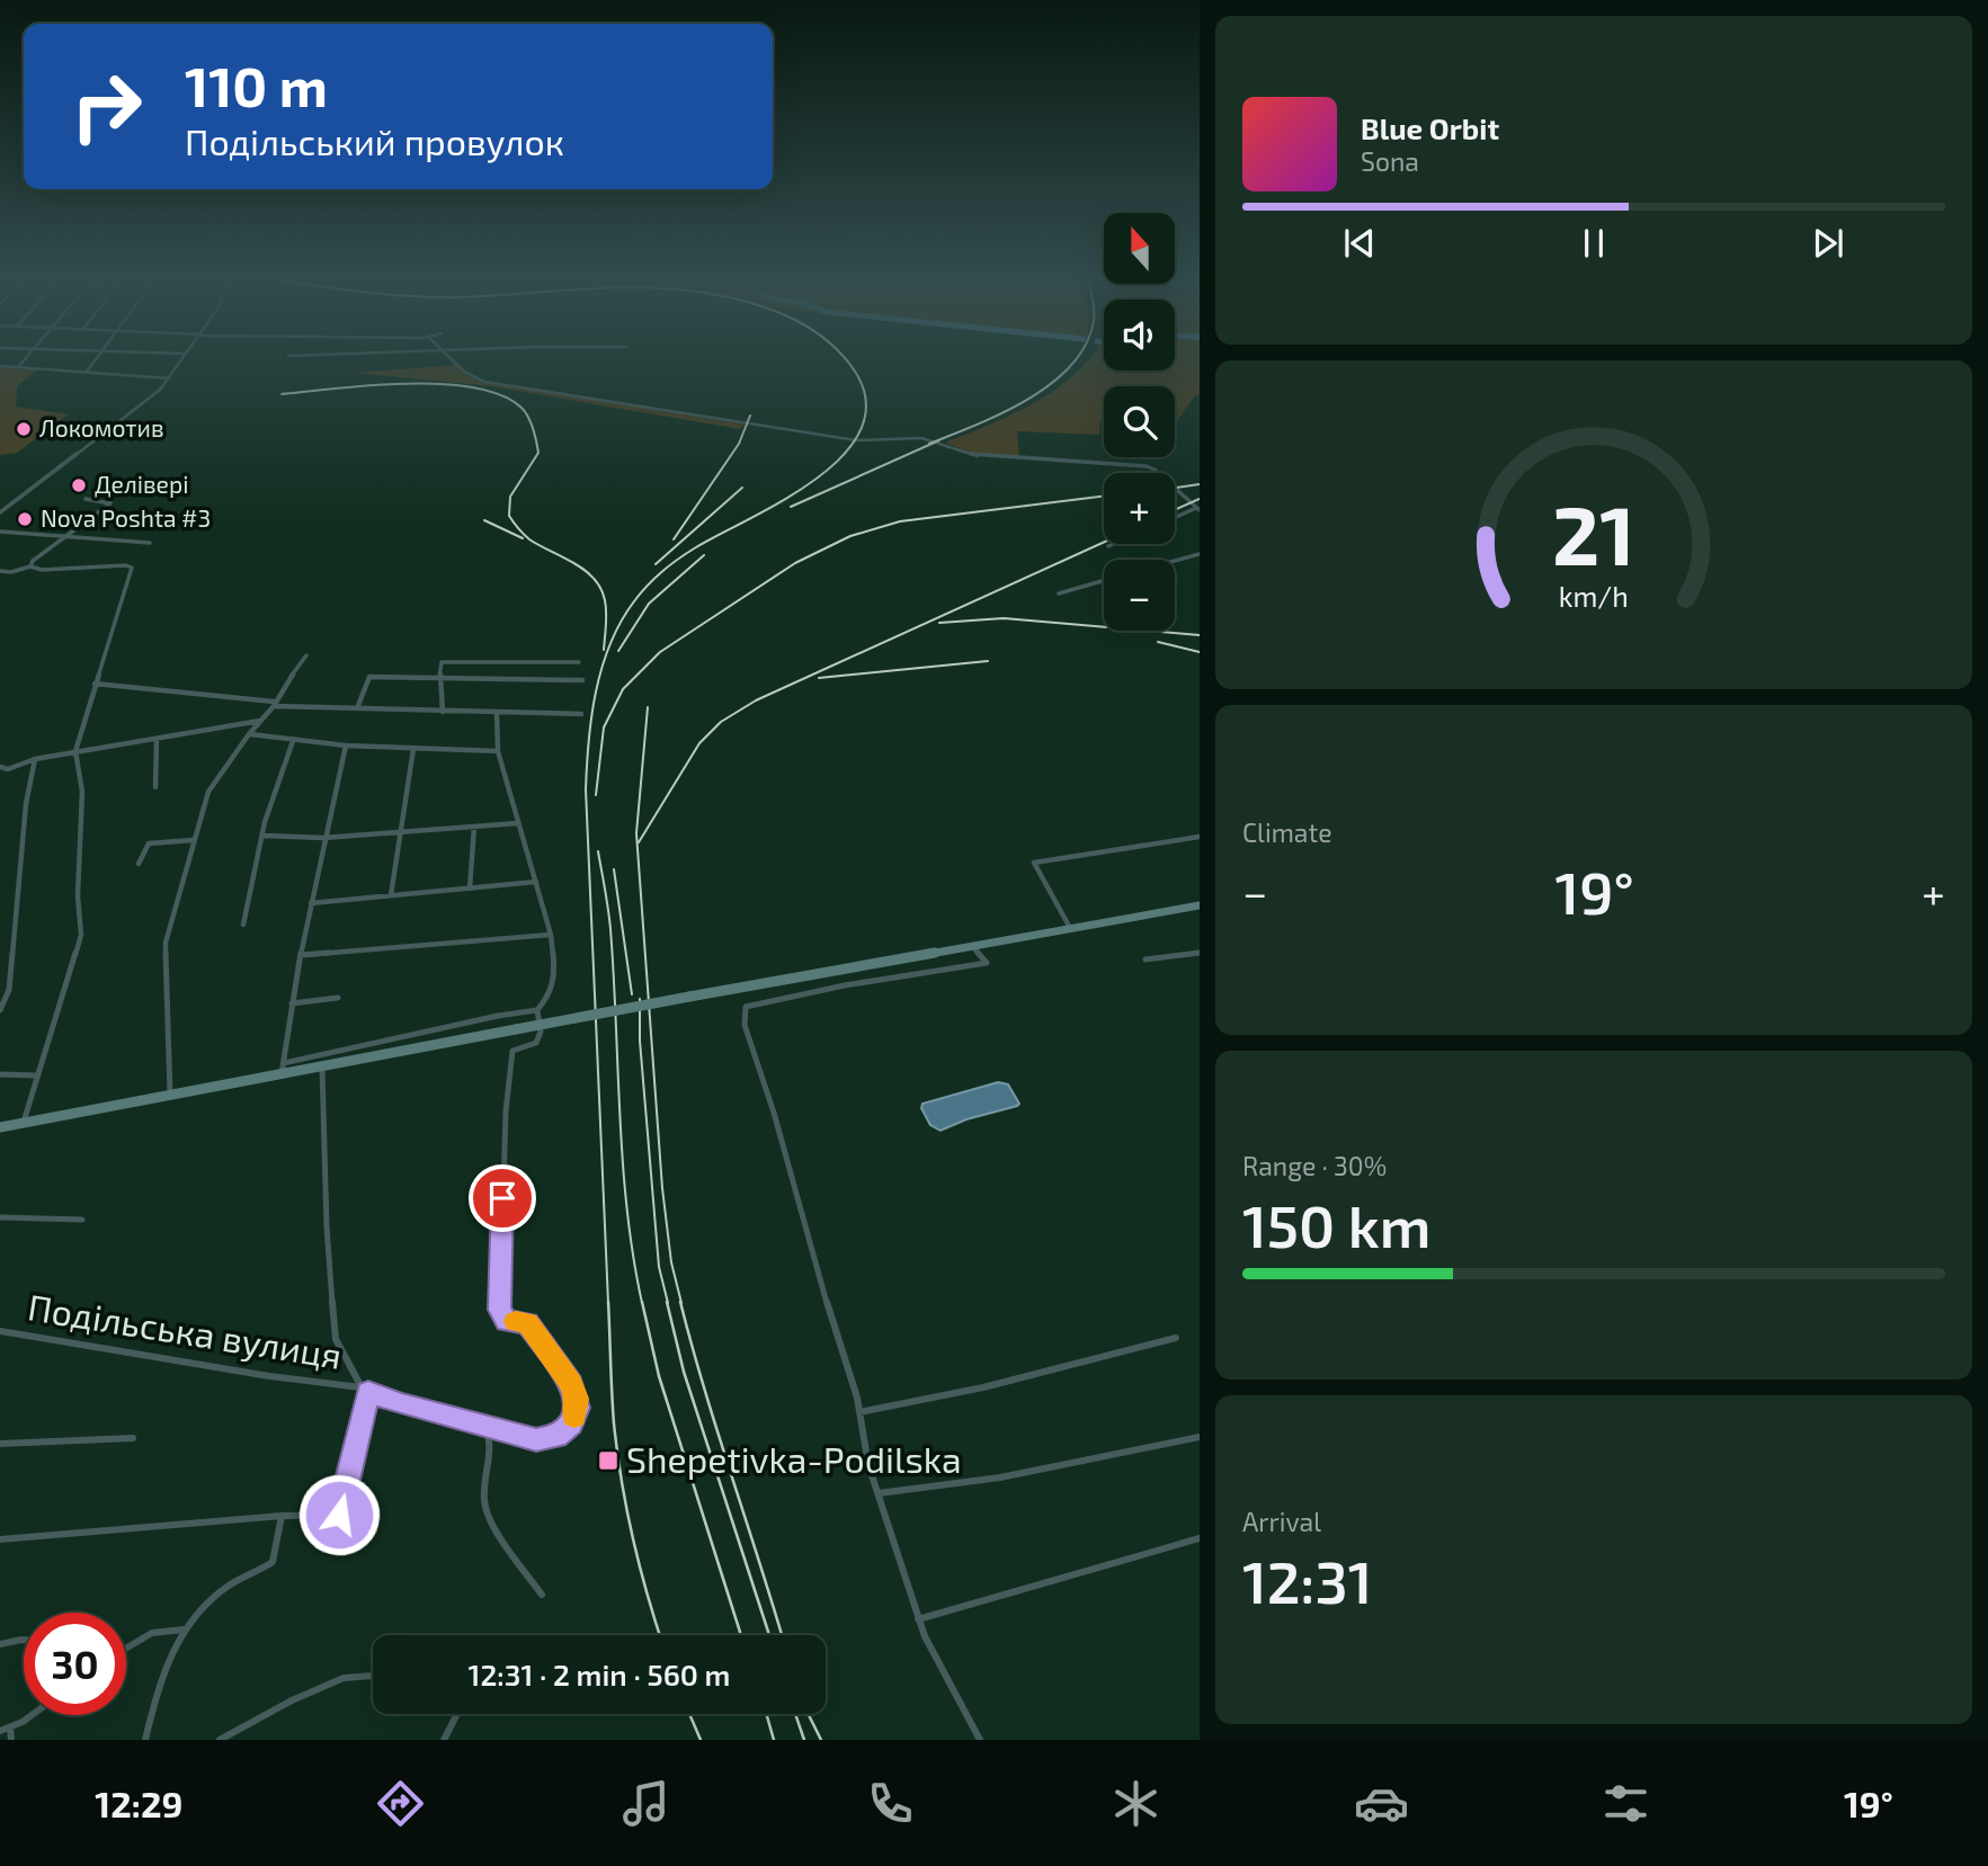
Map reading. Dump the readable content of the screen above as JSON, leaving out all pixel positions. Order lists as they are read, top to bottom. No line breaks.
{"streets":{"street":["Подільська вулиця"]},"places":{"other":["Локомотив","Делівері","Nova Poshta #3"],"transit":["Shepetivka-Podilska"]},"north":"top","page":{"turn":["110 m","Подільський провулок"],"song":["Blue Orbit","Sona"],"map_buttons":["+","−"],"tile":["Climate",["Range · 30%","150 km"],["Arrival","12:31"]],"heat":["−","19°","+"],"limit":"30","trip":"12:31 · 2 min · 560 m","tabs":["12:29","19°"],"gauge":["21","km/h"]}}
